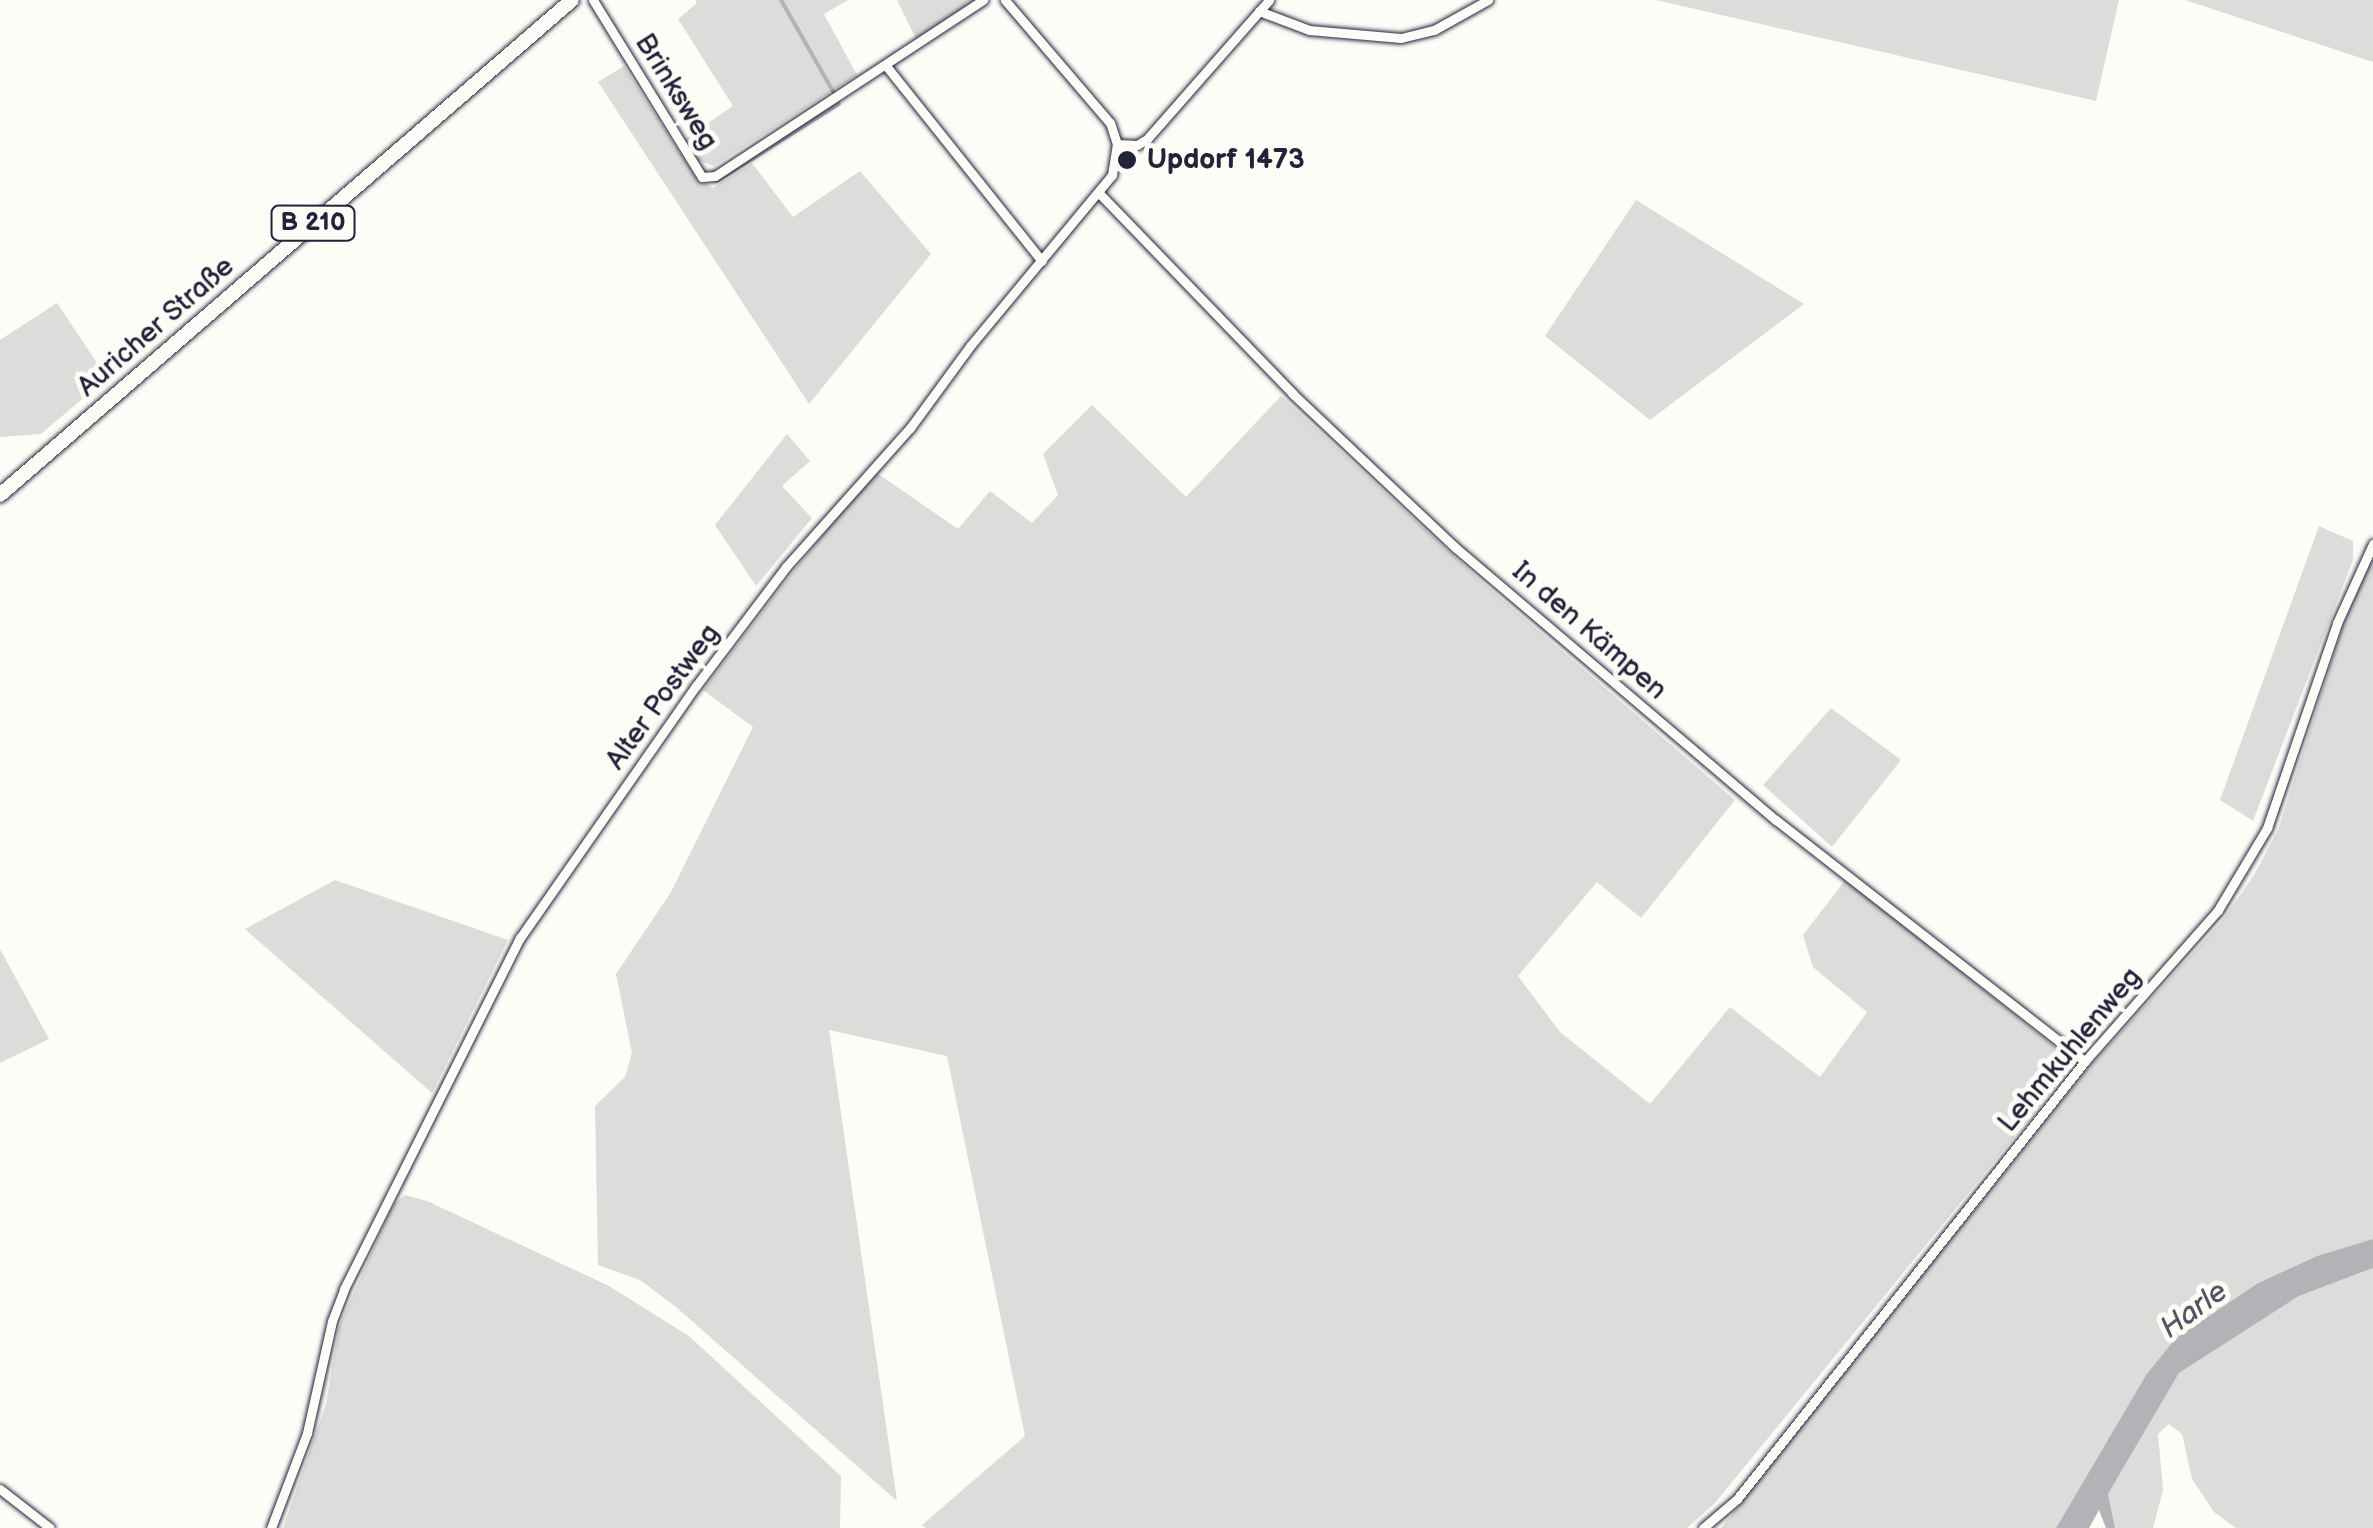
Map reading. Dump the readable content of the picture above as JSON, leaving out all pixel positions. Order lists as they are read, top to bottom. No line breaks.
{"streets":{"main road":["B 210","Auricher Straße"],"street":["Brinksweg","In den Kämpen","Alter Postweg","Lehmkuhlenweg"]},"crossings":[["In den Kämpen","Alter Postweg"],["In den Kämpen","Lehmkuhlenweg"]],"water":["Harle"],"places":["Updorf 1473"]}
